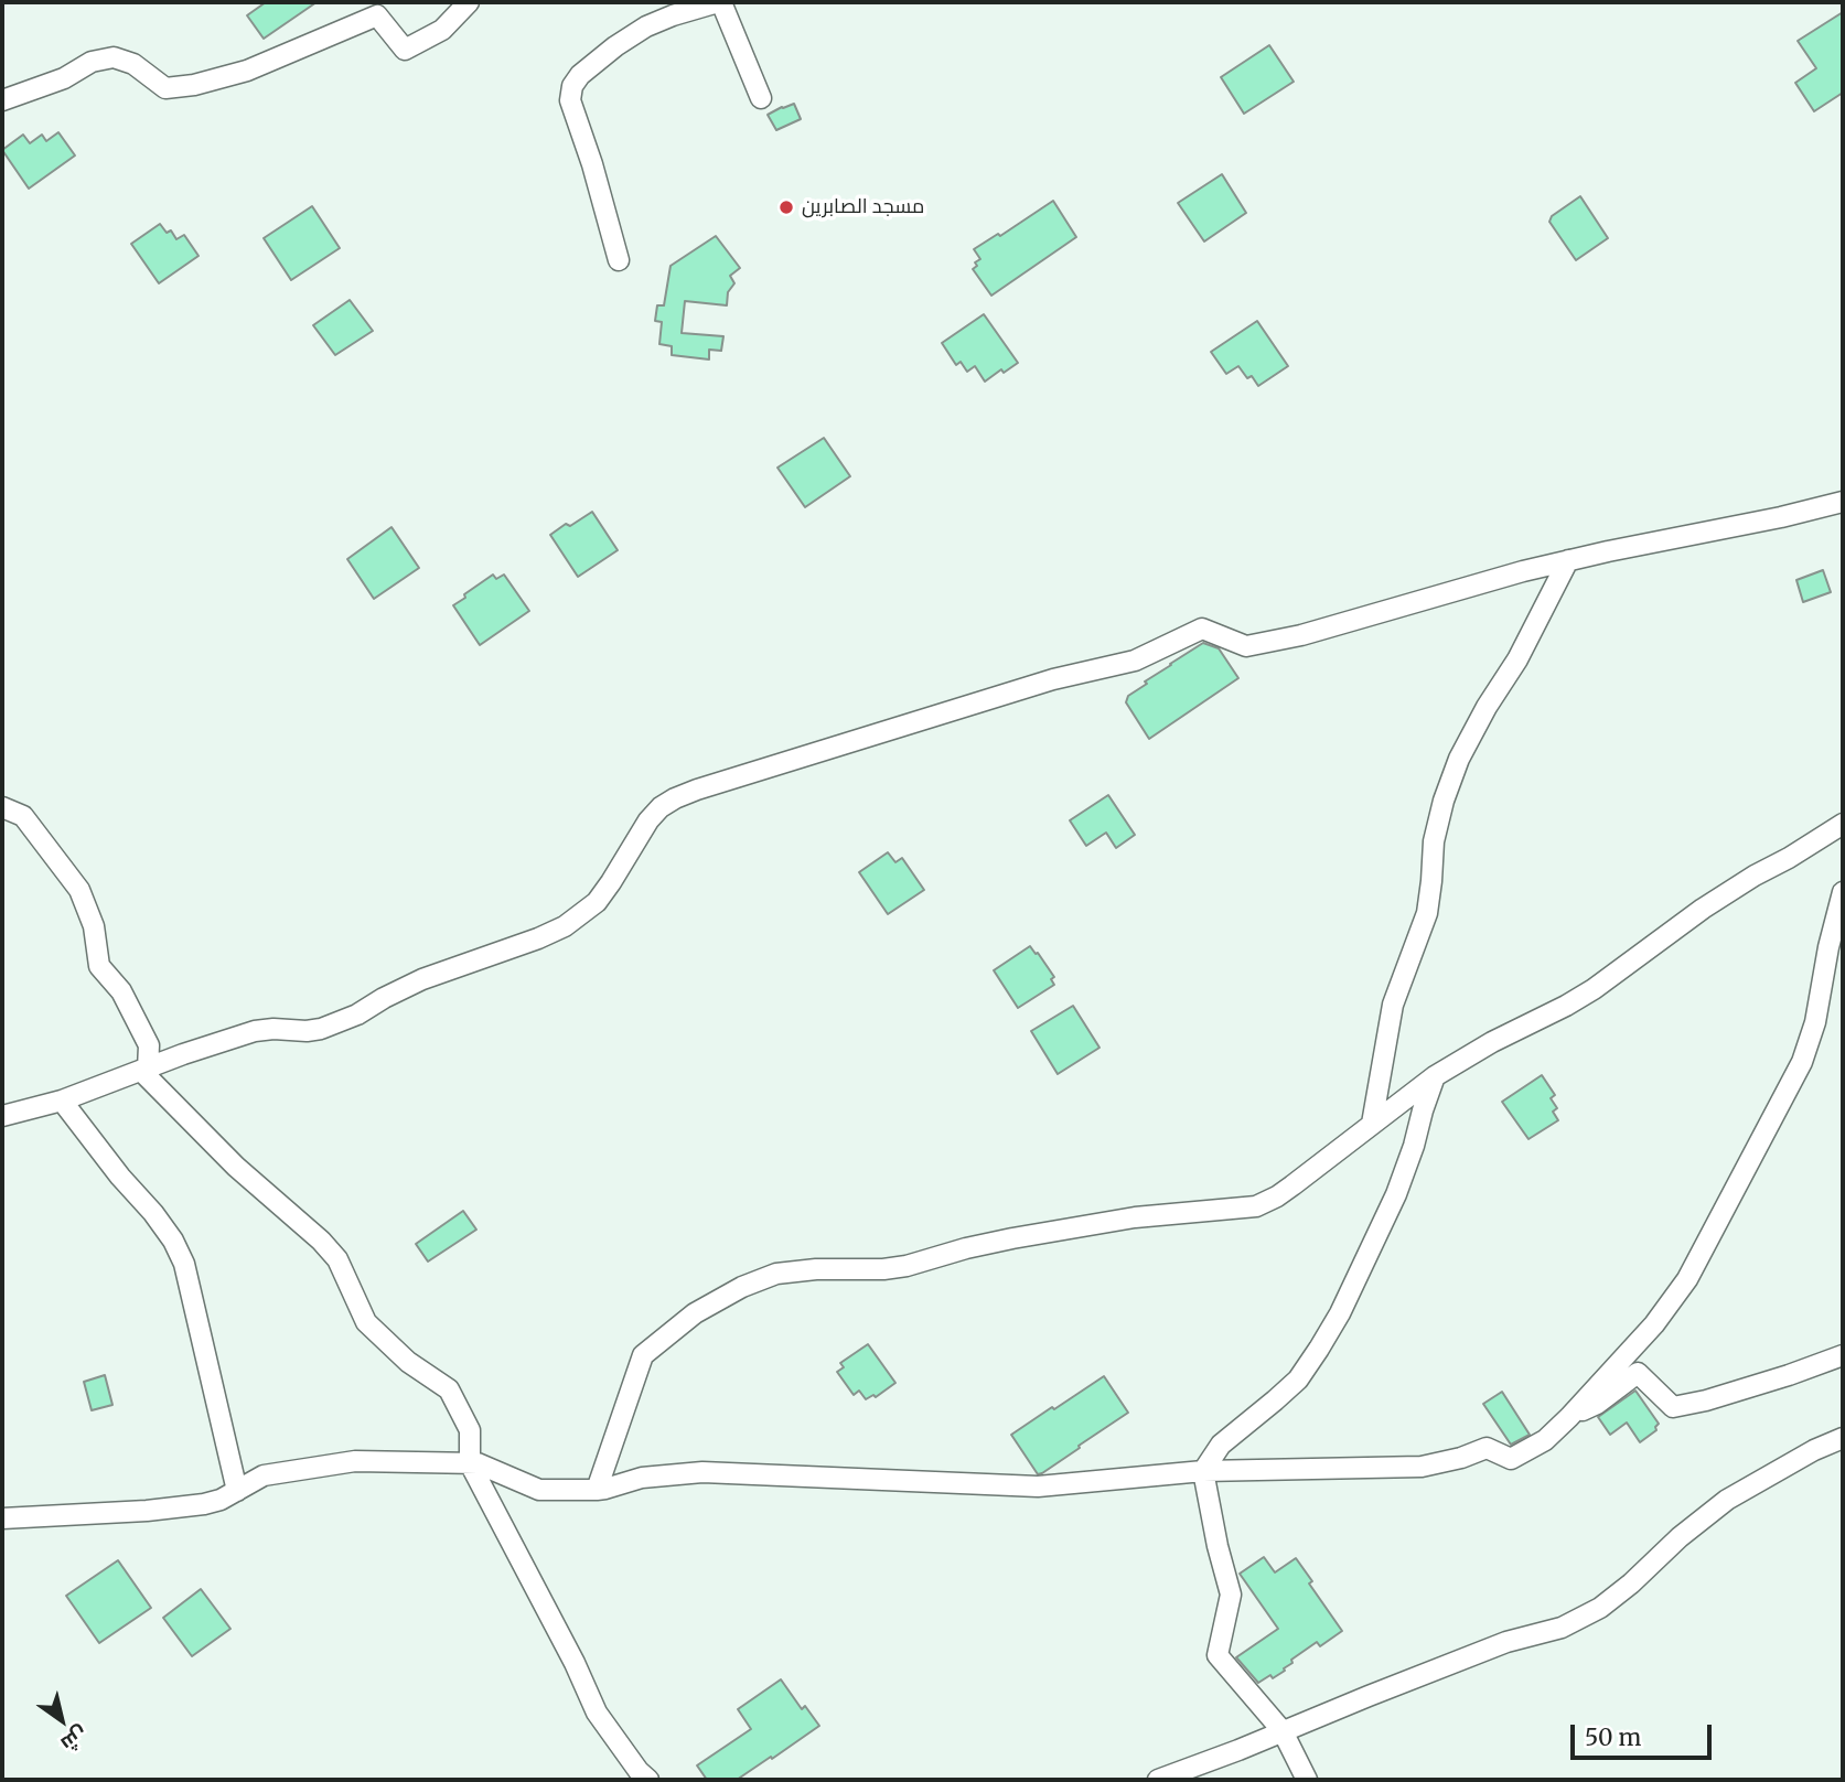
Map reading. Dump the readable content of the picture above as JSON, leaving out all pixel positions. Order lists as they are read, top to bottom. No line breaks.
{"places":["مسجد الصابرين"],"scale_bar":"50 m","north":"bottom right"}
